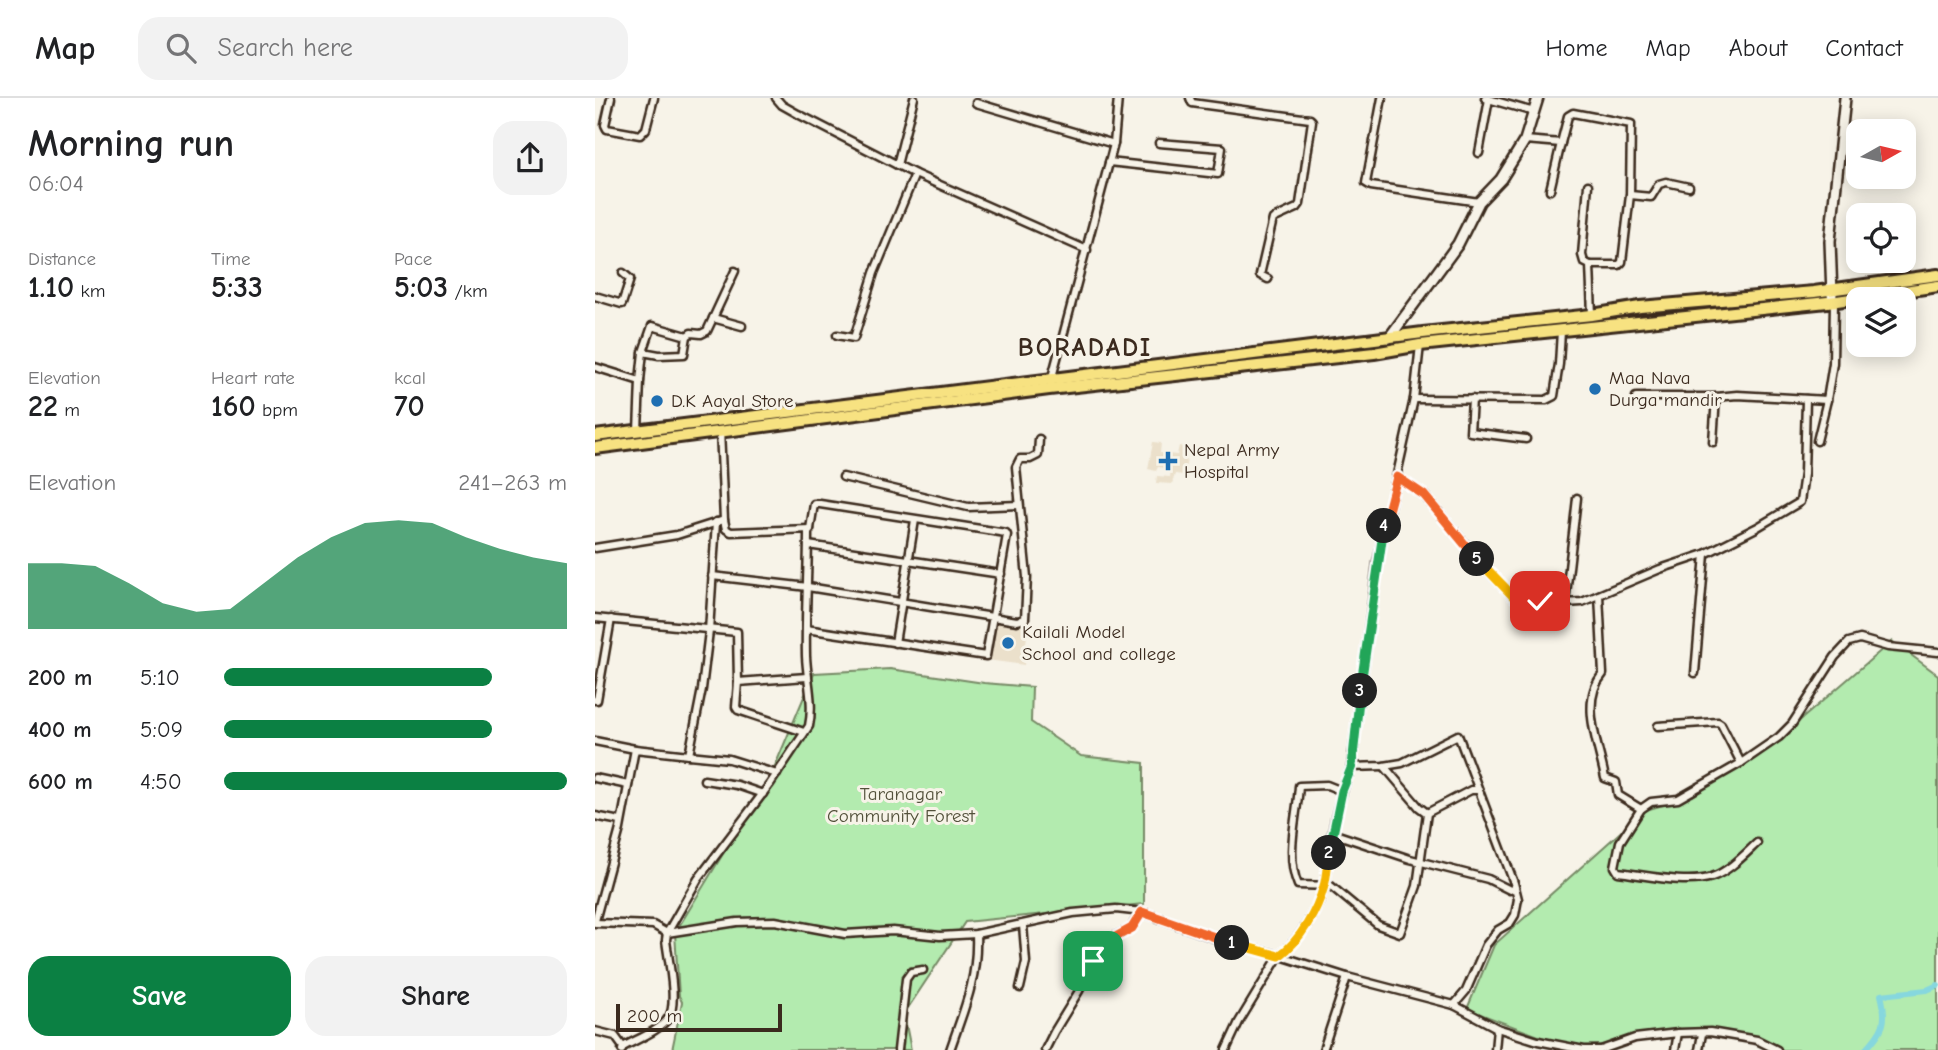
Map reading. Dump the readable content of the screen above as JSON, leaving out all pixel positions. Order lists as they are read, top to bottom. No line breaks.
{"districts":["BORADADI"],"parks":["Taranagar Community Forest"],"places":{"other":["Maa Nava Durga mandir","D.K Aayal Store","Kailali Model School and college"],"health":["Nepal Army Hospital"]},"scale_bar":"200 m","north":"right","page":{"header":"Map","search":"Search here","nav":["Home","Map","About","Contact"],"heading":["Morning run","06:04"],"stats":[["Distance","1.10 km"],["Time","5:33"],["Pace","5:03 /km"],["Elevation","22 m"],["Heart rate","160 bpm"],["kcal","70"]],"chart":["Elevation","241–263 m"],"pins":["4","5","3","2","1"],"list":[{"name":"200 m","note":"5:10"},{"name":"400 m","note":"5:09"},{"name":"600 m","note":"4:50"}],"buttons":["Save","Share"],"scale":"200 m"}}
